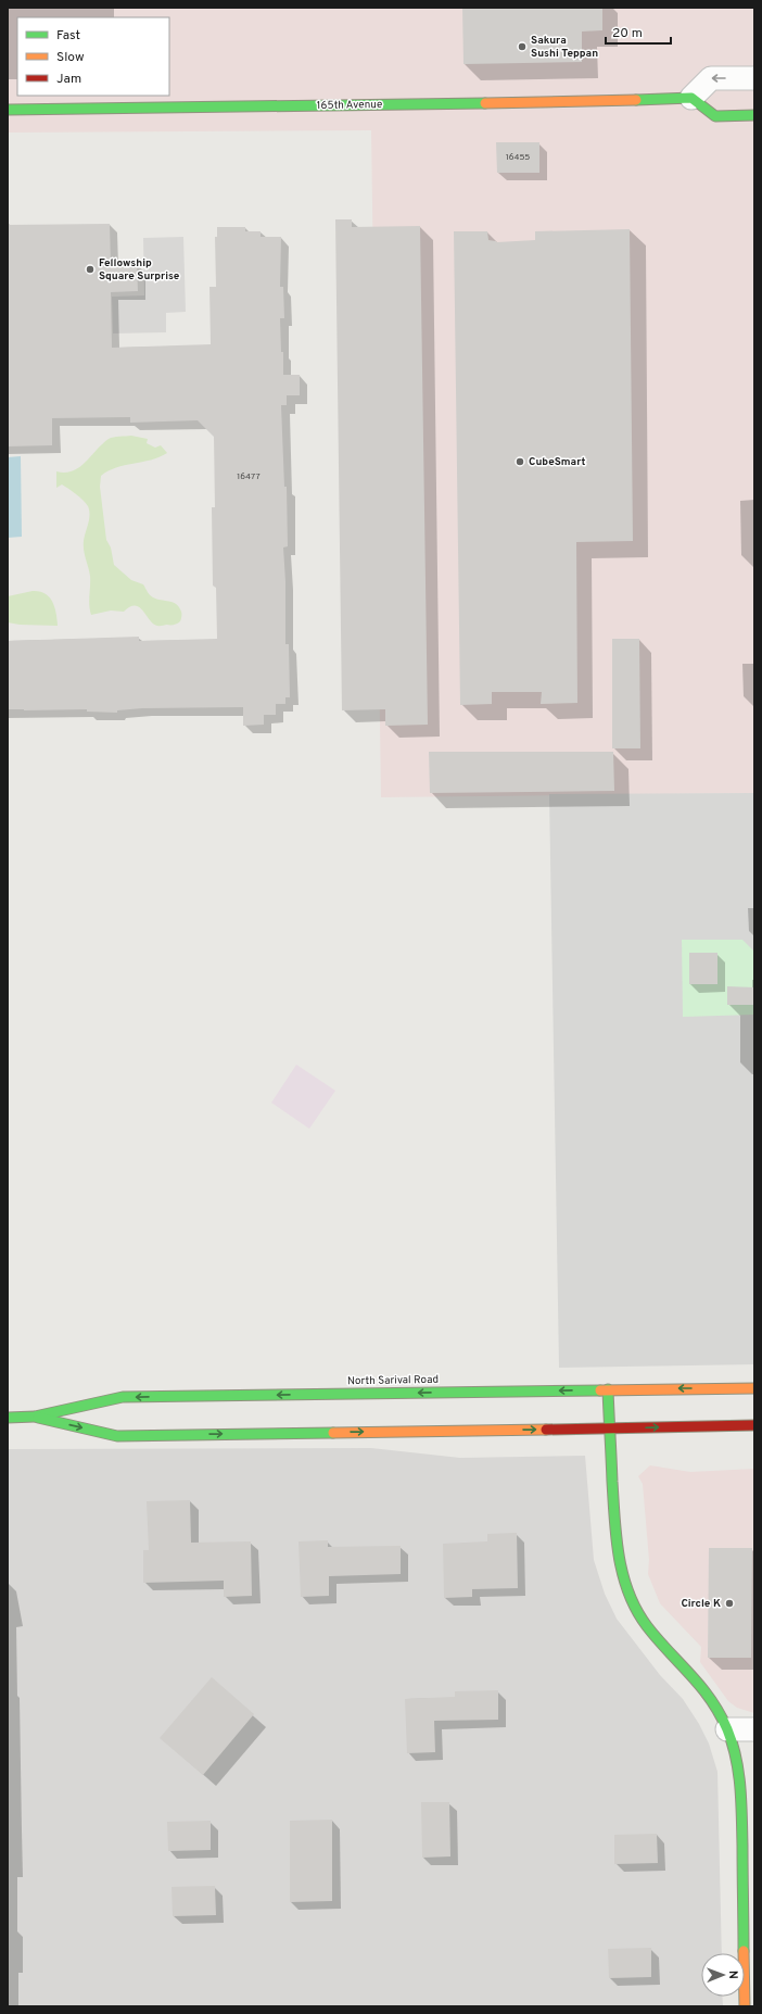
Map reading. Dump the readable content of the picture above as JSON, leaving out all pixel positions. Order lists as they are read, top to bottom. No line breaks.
{"streets":{"main road":["165th Avenue","North Sarival Road"]},"places":["Sakura Sushi Teppan","Fellowship Square Surprise","CubeSmart","Circle K"],"house_numbers":["16455","16477"],"legend":["Fast","Slow","Jam"],"scale_bar":"20 m","north":"right"}
